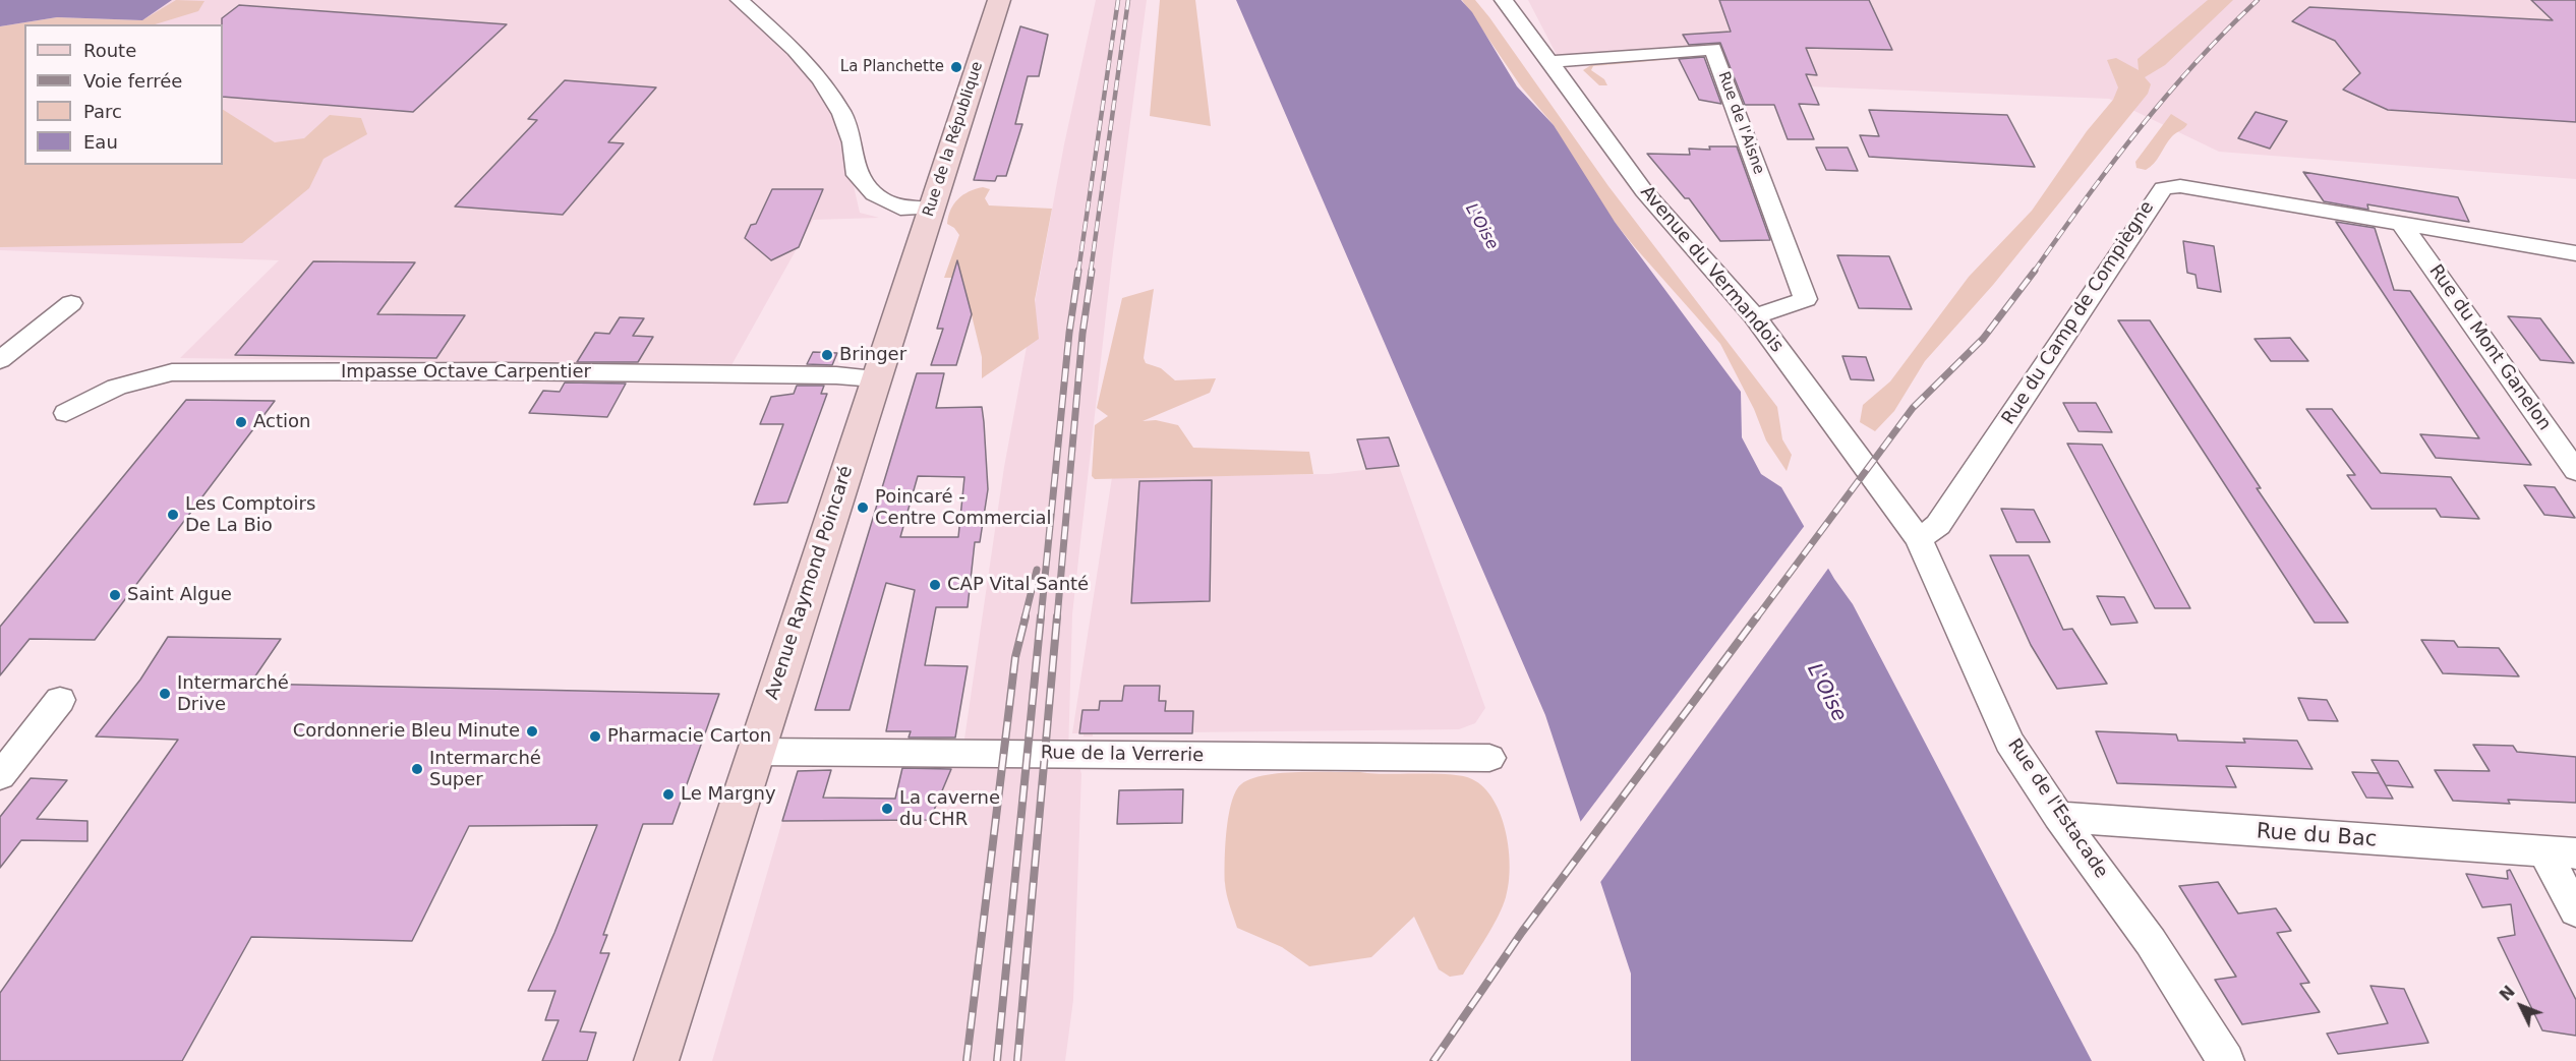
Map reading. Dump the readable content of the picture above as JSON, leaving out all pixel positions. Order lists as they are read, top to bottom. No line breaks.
{"streets":{"main road":["Rue de la République","Avenue Raymond Poincaré"],"street":["Rue de l'Aisne","Avenue du Vermandois","Rue du Camp de Compiègne","Rue du Mont Ganelon","Impasse Octave Carpentier","Rue de la Verrerie","Rue de l'Estacade","Rue du Bac"]},"crossings":[["Rue de l'Aisne","Avenue du Vermandois"],["Rue de la République","Avenue Raymond Poincaré"],["Avenue du Vermandois","Rue du Camp de Compiègne"],["Avenue du Vermandois","Rue de l'Estacade"],["Rue du Camp de Compiègne","Rue du Mont Ganelon"],["Rue du Camp de Compiègne","Rue de l'Estacade"],["Impasse Octave Carpentier","Avenue Raymond Poincaré"],["Avenue Raymond Poincaré","Rue de la Verrerie"],["Rue de l'Estacade","Rue du Bac"]],"water":["L'Oise"],"places":["La Planchette","Bringer","Action","Poincaré - Centre Commercial","Les Comptoirs De La Bio","CAP Vital Santé","Saint Algue","Intermarché Drive","Cordonnerie Bleu Minute","Pharmacie Carton","Intermarché Super","Le Margny","La caverne du CHR"],"legend":["Route","Voie ferrée","Parc","Eau"],"north":"top left"}
